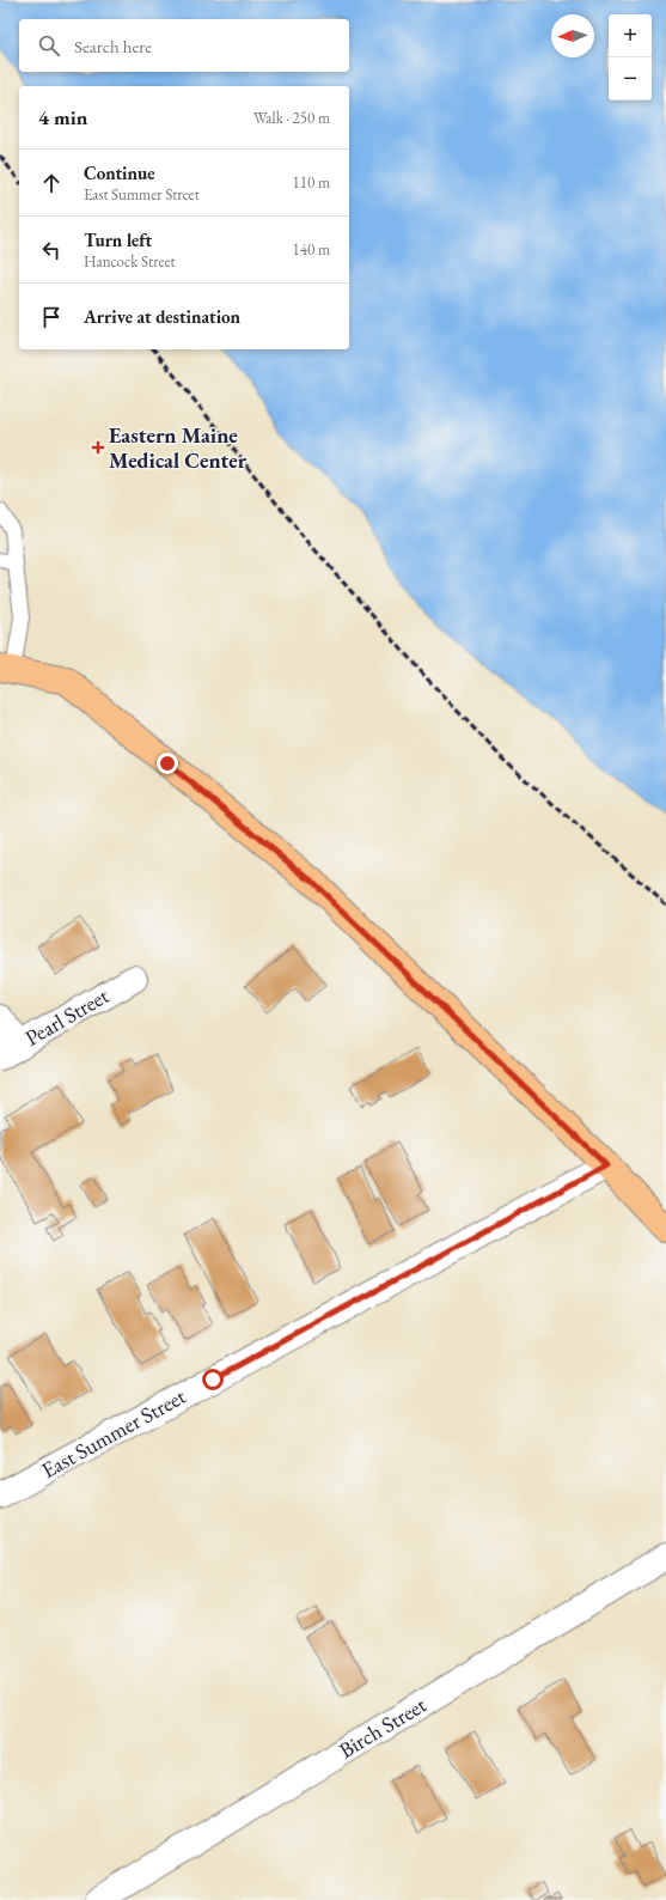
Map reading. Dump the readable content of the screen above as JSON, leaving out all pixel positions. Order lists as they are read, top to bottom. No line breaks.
{"streets":{"street":["Pearl Street","East Summer Street","Birch Street"]},"places":{"health":["Eastern Maine Medical Center"]},"north":"left","page":{"map_buttons":["+","−"],"search":"Search here","heading":["4 min","Walk · 250 m"],"list":[["Continue","East Summer Street","110 m"],["Turn left","Hancock Street","140 m"],"Arrive at destination"]}}
